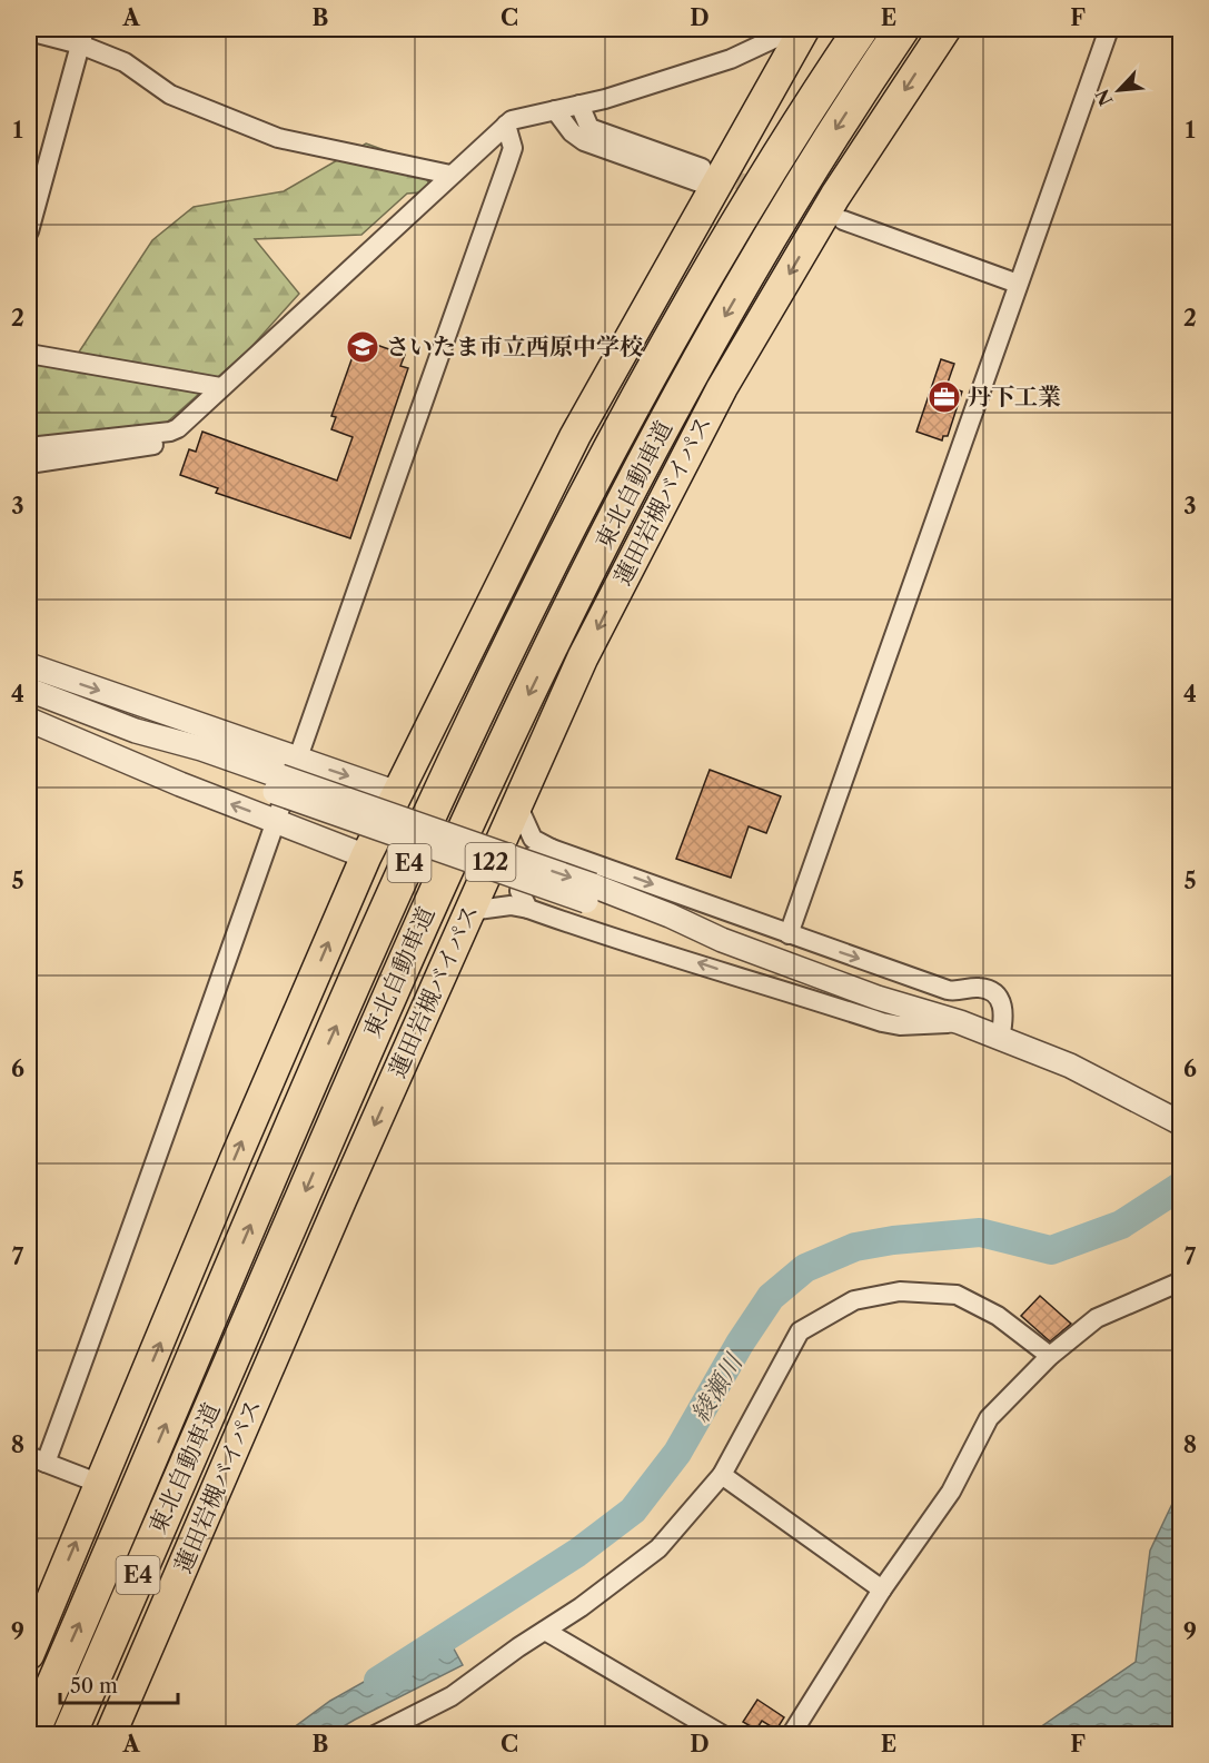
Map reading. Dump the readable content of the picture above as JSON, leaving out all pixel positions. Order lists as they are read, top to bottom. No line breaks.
{"streets":{"highway":["東北自動車道","蓮田岩槻バイパス","122","E4"]},"water":["綾瀬川"],"places":{"school or university":["さいたま市立西原中学校"],"office":["丹下工業"]},"scale_bar":"50 m","north":"bottom left","grid":{"columns":["A","B","C","D","E","F"],"rows":["1","2","3","4","5","6","7","8","9"]}}
